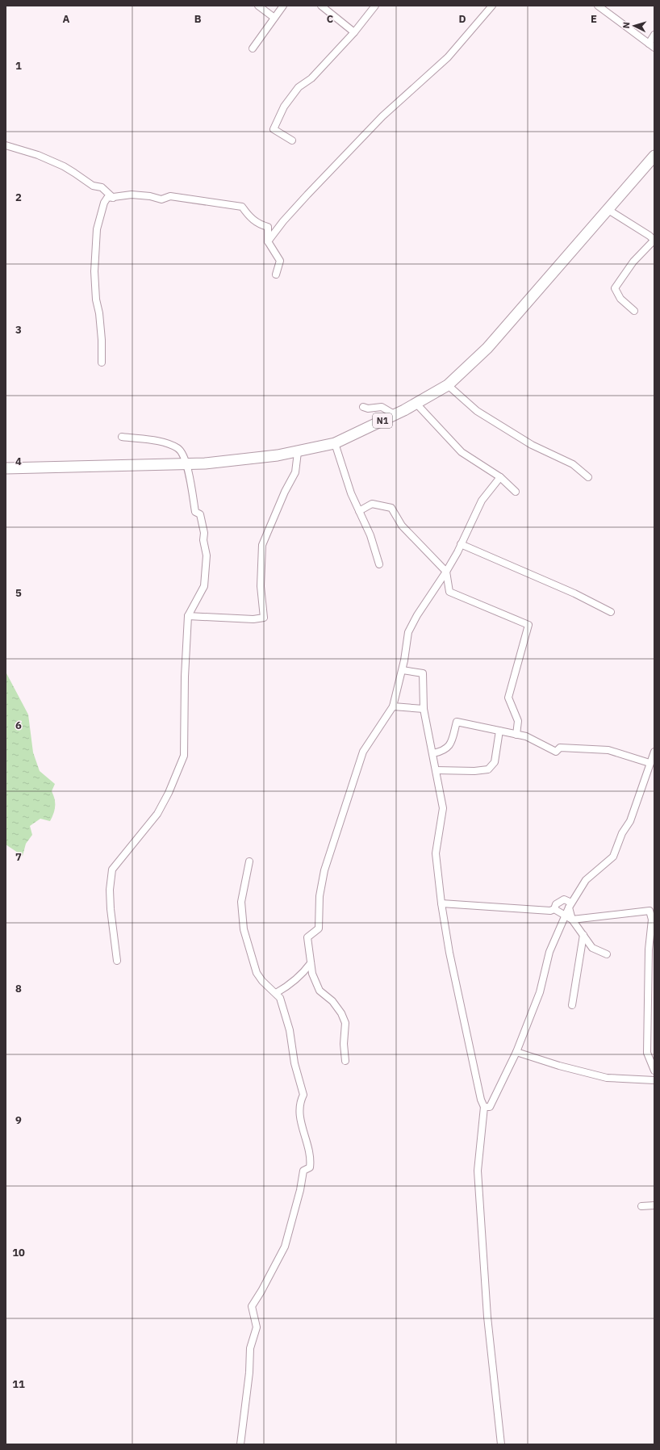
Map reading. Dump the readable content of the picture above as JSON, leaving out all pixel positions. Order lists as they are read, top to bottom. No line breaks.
{"streets":{"highway":["N1"]},"north":"left","grid":{"columns":["A","B","C","D","E"],"rows":["1","2","3","4","5","6","7","8","9","10","11"]}}
